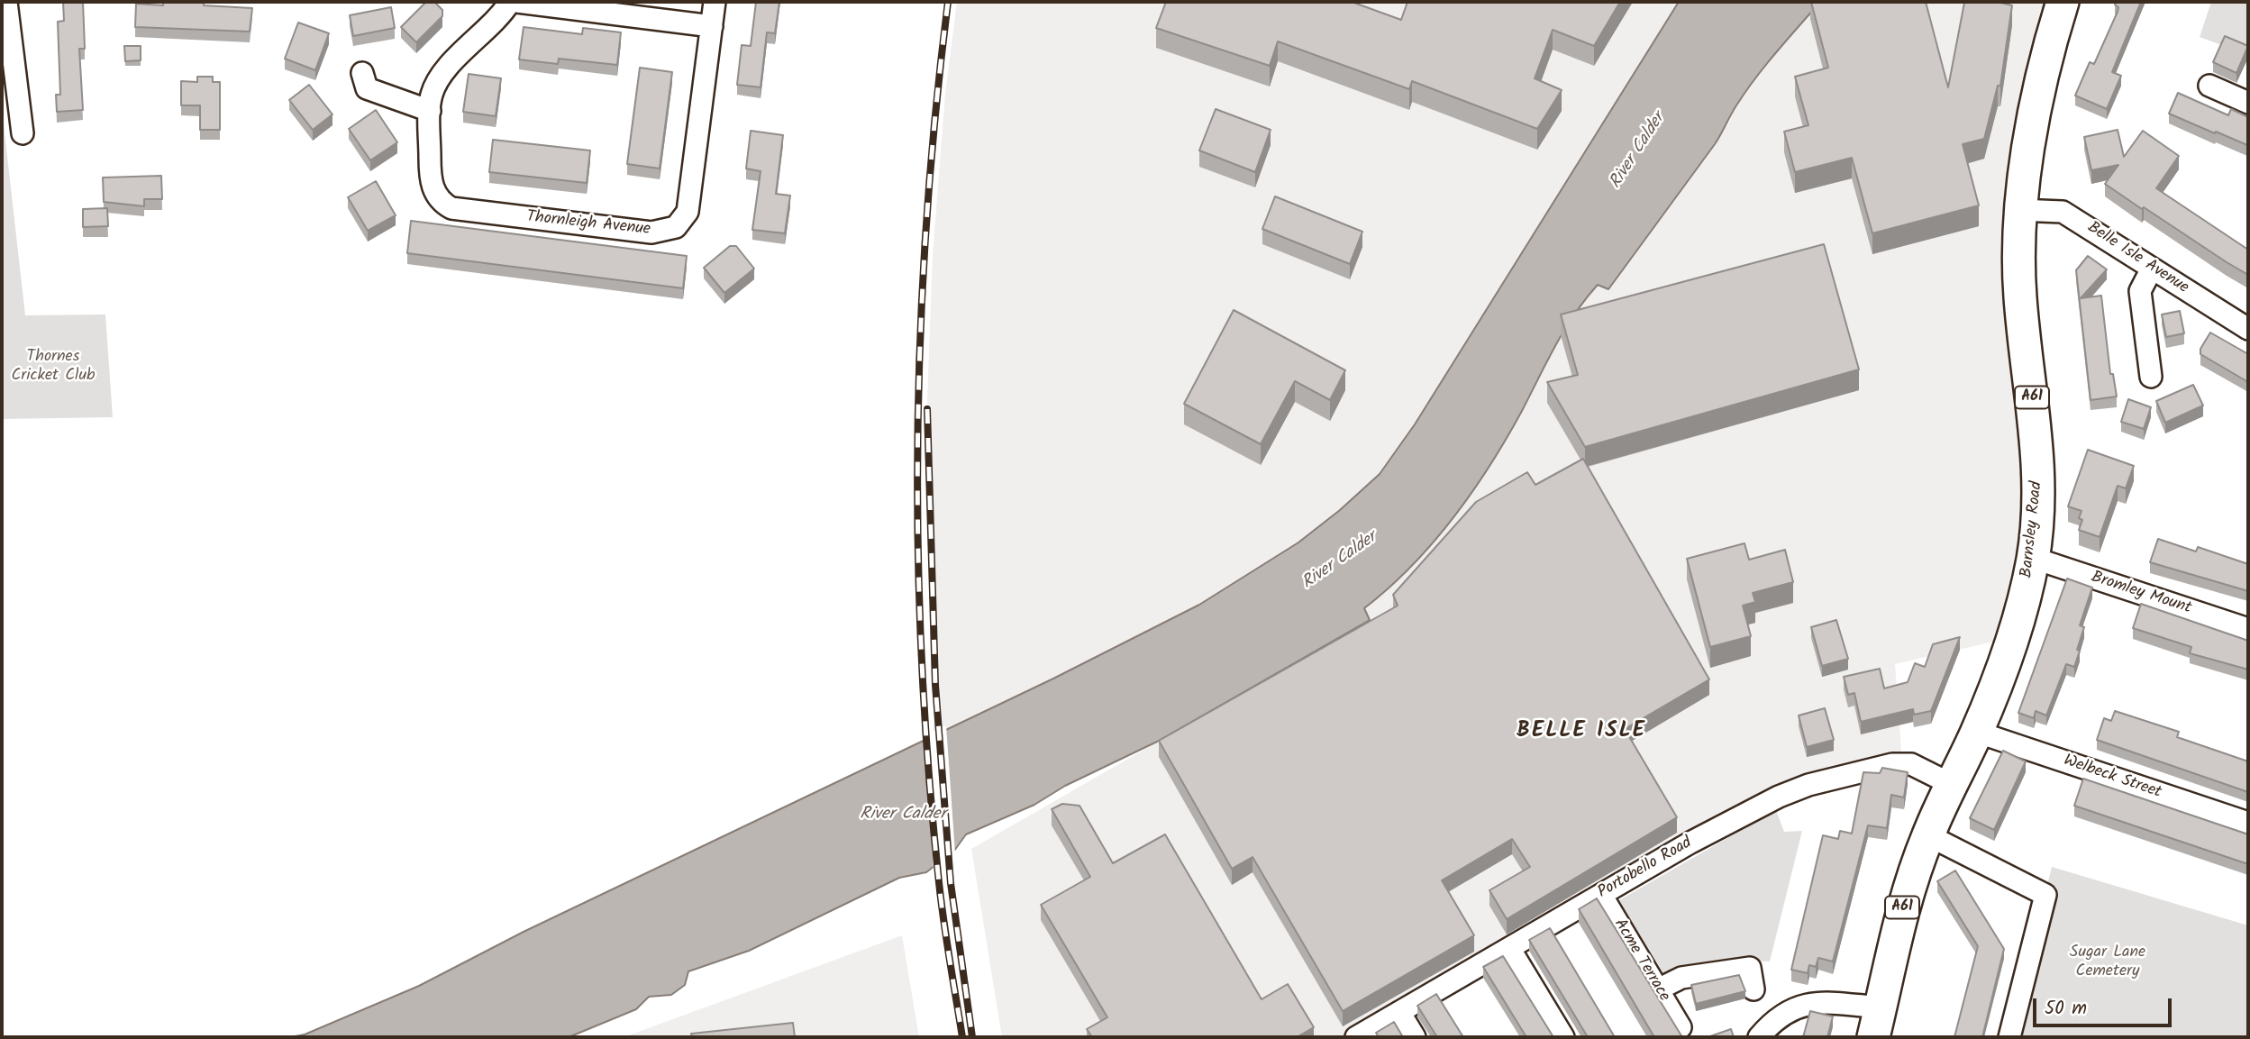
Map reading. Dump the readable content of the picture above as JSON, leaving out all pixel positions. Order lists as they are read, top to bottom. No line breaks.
{"streets":{"main road":["A61","Barnsley Road"],"street":["Thornleigh Avenue","Belle Isle Avenue","Bromley Mount","Welbeck Street","Portobello Road","Acme Terrace"]},"crossings":[["Belle Isle Avenue","Barnsley Road"],["Barnsley Road","Bromley Mount"],["Barnsley Road","Welbeck Street"],["Barnsley Road","Portobello Road"],["Portobello Road","Acme Terrace"]],"districts":["BELLE ISLE"],"water":["River Calder"],"parks":["Thornes Cricket Club","Sugar Lane Cemetery"],"scale_bar":"50 m"}
